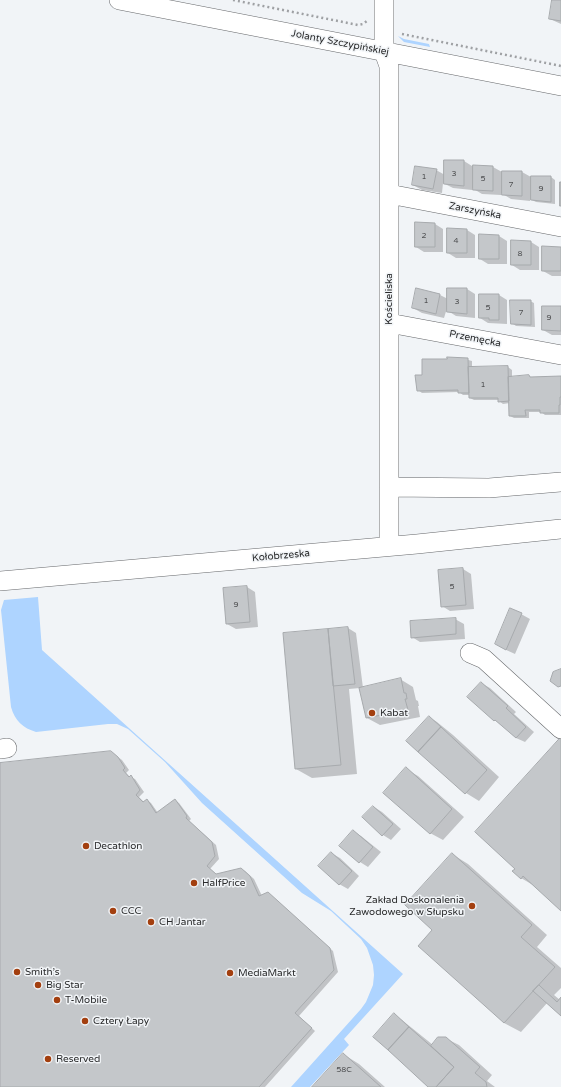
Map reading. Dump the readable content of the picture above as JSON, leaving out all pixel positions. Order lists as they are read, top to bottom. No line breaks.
{"streets":{"street":["Jolanty Szczypińskiej","Zarszyńska","Kościeliska","Przemęcka","Kołobrzeska"]},"crossings":[["Jolanty Szczypińskiej","Kościeliska"],["Zarszyńska","Kościeliska"],["Kościeliska","Przemęcka"],["Kościeliska","Kołobrzeska"]],"places":["Kabat","Decathlon","HalfPrice","Zakład Doskonalenia Zawodowego w Słupsku","CCC","CH Jantar","Smith’s","MediaMarkt","Big Star","T-Mobile","Cztery Łapy","Reserved"],"house_numbers":["3","1","5","7","9","2","4","8","1","3","5","7","9","1","5","9","58C"]}
